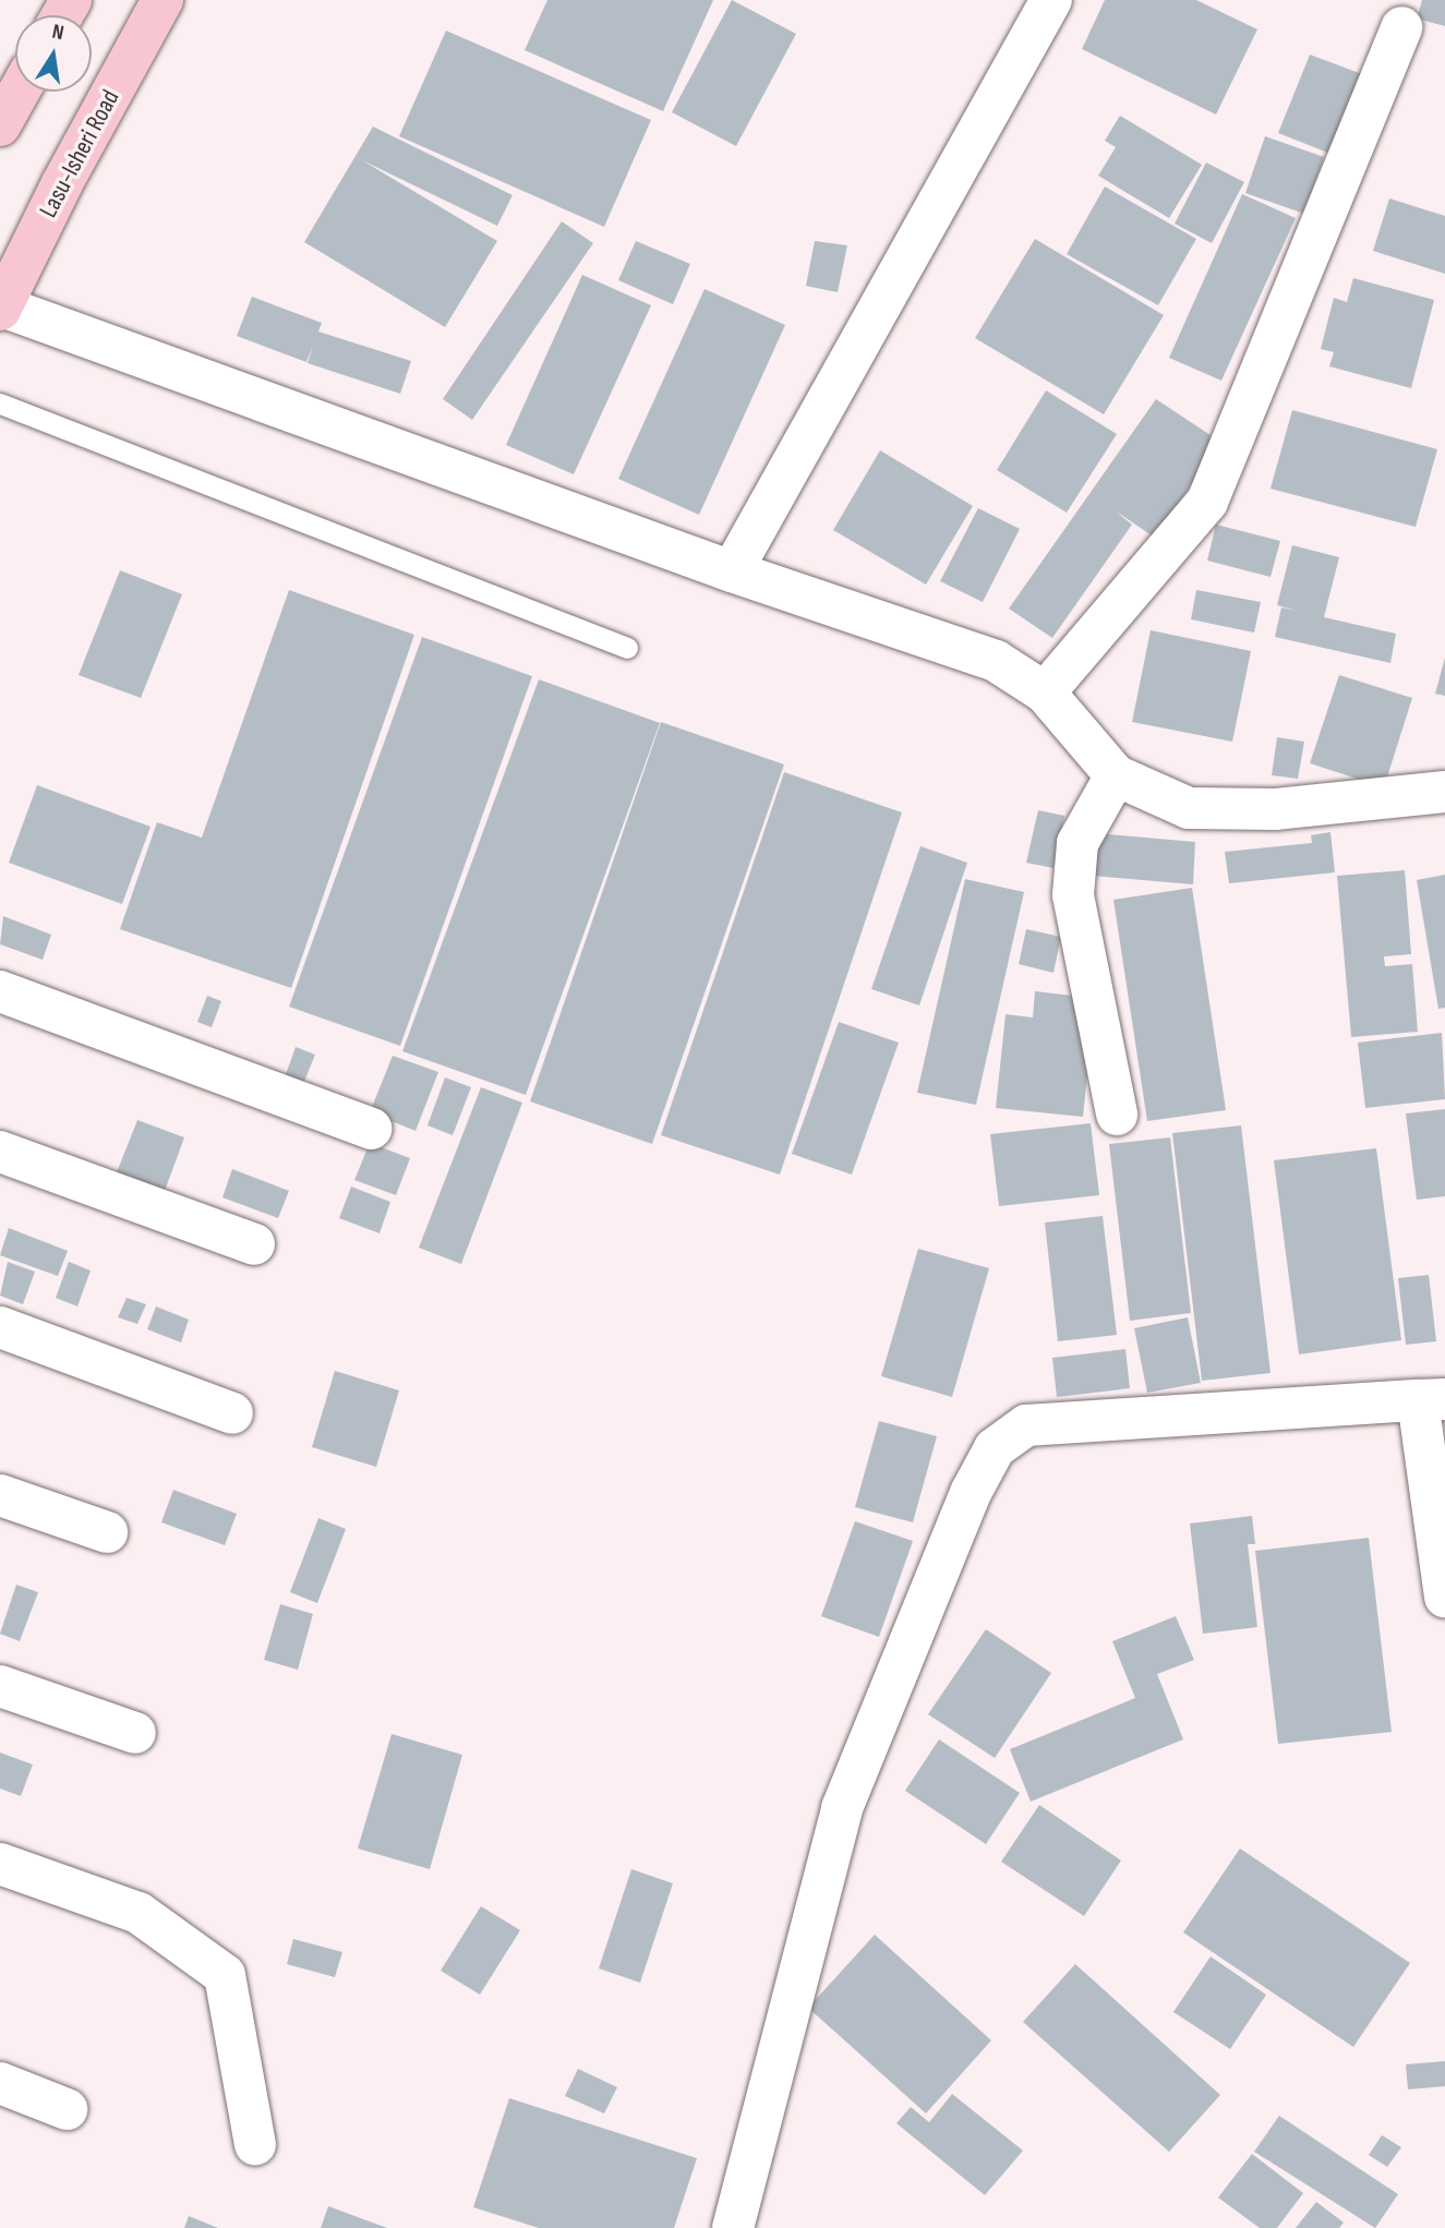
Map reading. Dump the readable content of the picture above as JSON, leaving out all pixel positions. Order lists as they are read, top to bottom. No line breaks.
{"streets":{"main road":["Lasu-Isheri Road"]},"north":"top"}
